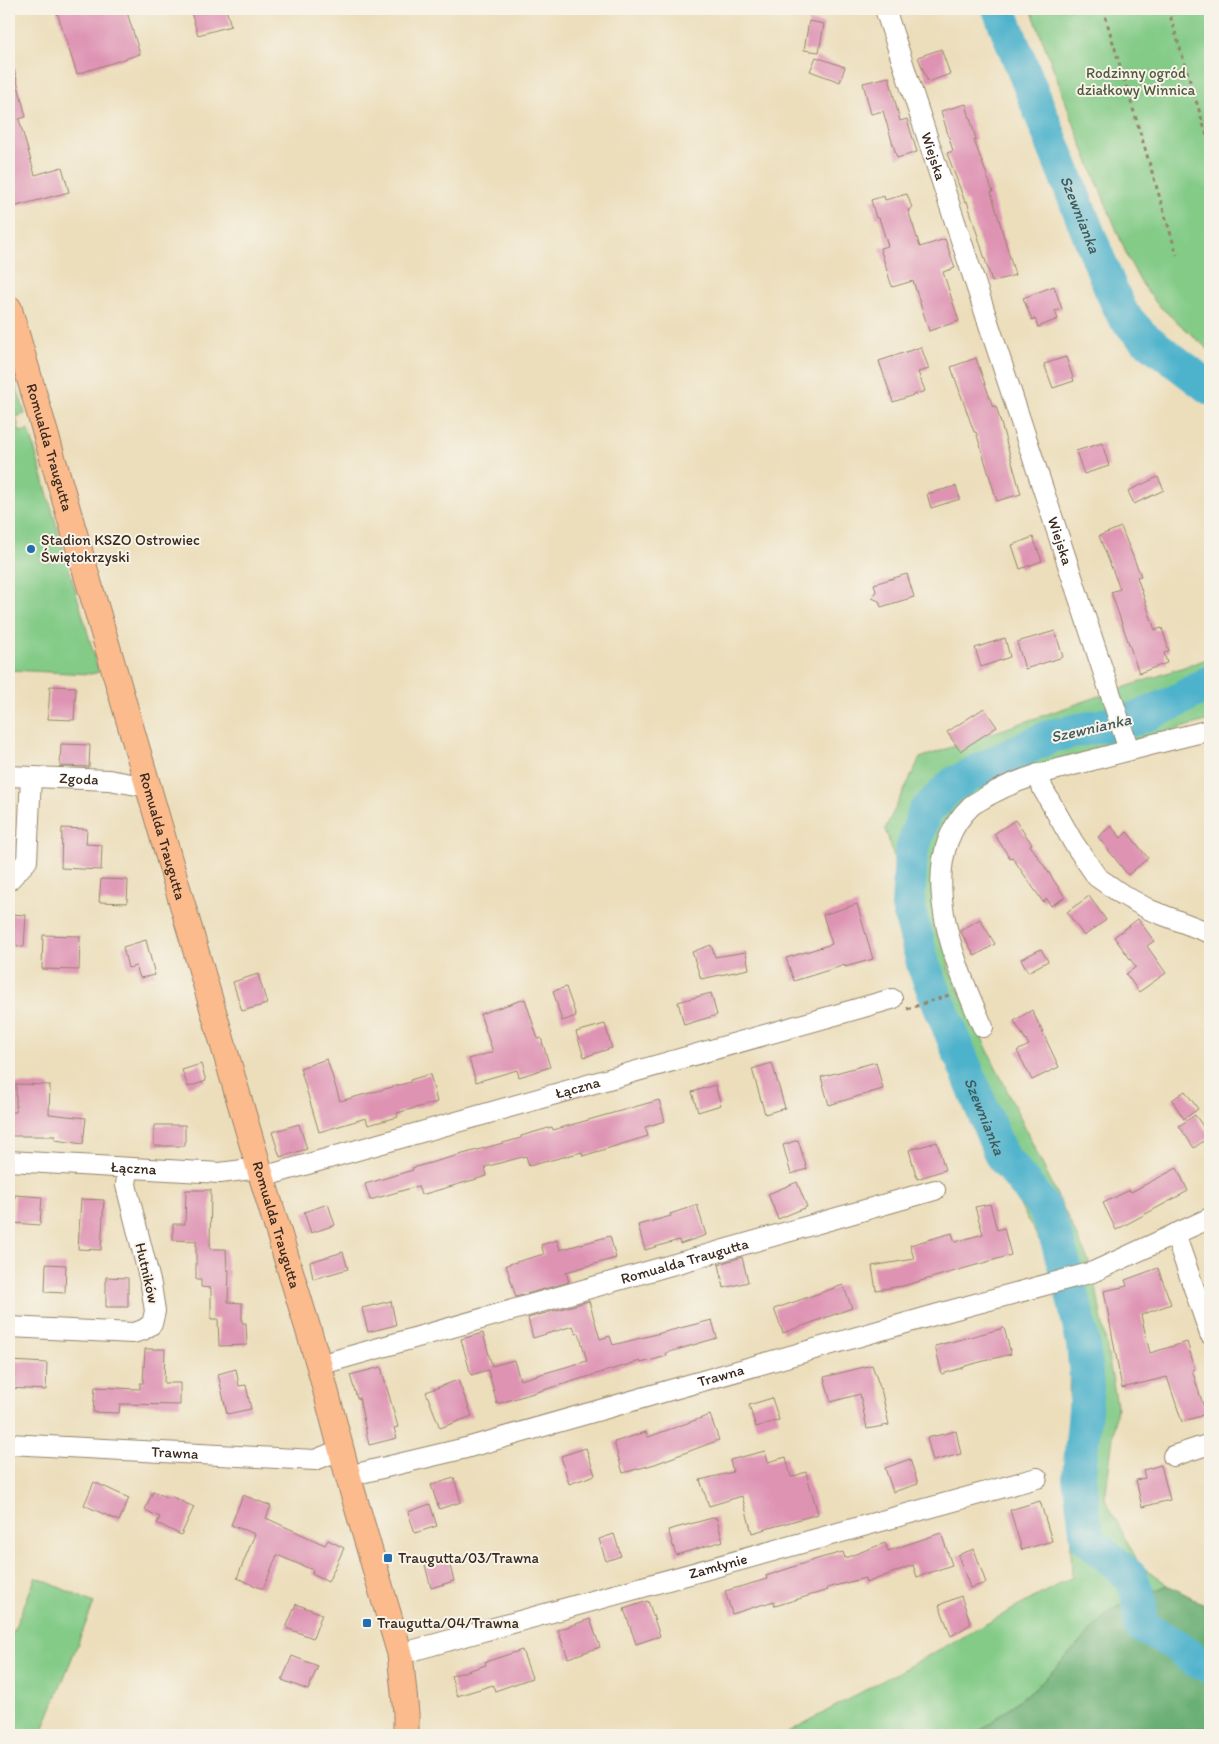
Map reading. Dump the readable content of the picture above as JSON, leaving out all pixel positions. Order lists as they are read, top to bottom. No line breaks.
{"streets":{"main road":["Romualda Traugutta"],"street":["Wiejska","Zgoda","Łączna","Hutników","Trawna","Zamłynie"]},"crossings":[["Romualda Traugutta","Zgoda"],["Romualda Traugutta","Łączna"],["Romualda Traugutta","Trawna"],["Romualda Traugutta","Zamłynie"],["Łączna","Hutników"]],"water":["Szewnianka"],"parks":["Rodzinny ogród działkowy Winnica"],"places":{"other":["Stadion KSZO Ostrowiec Świętokrzyski"],"transit":["Traugutta/03/Trawna","Traugutta/04/Trawna"]}}
